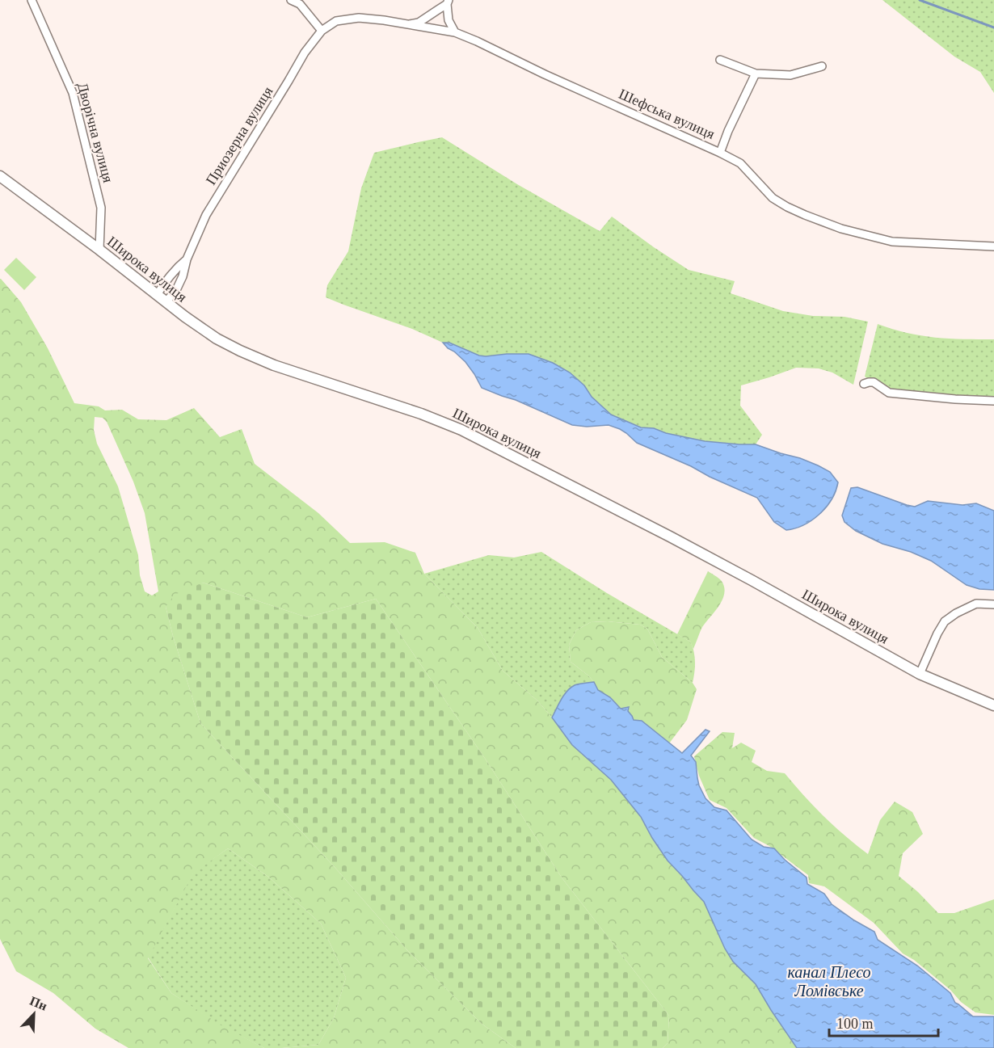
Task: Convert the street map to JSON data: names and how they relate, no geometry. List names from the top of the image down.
{
  "streets": {
    "main road": ["Широка вулиця"],
    "street": ["Шефська вулиця", "Дворічна вулиця", "Приозерна вулиця"]
  },
  "crossings": [
    ["Шефська вулиця", "Приозерна вулиця"],
    ["Дворічна вулиця", "Широка вулиця"],
    ["Приозерна вулиця", "Широка вулиця"]
  ],
  "water": ["канал Плесо Ломівське"],
  "scale_bar": "100 m",
  "north": "top right"
}
